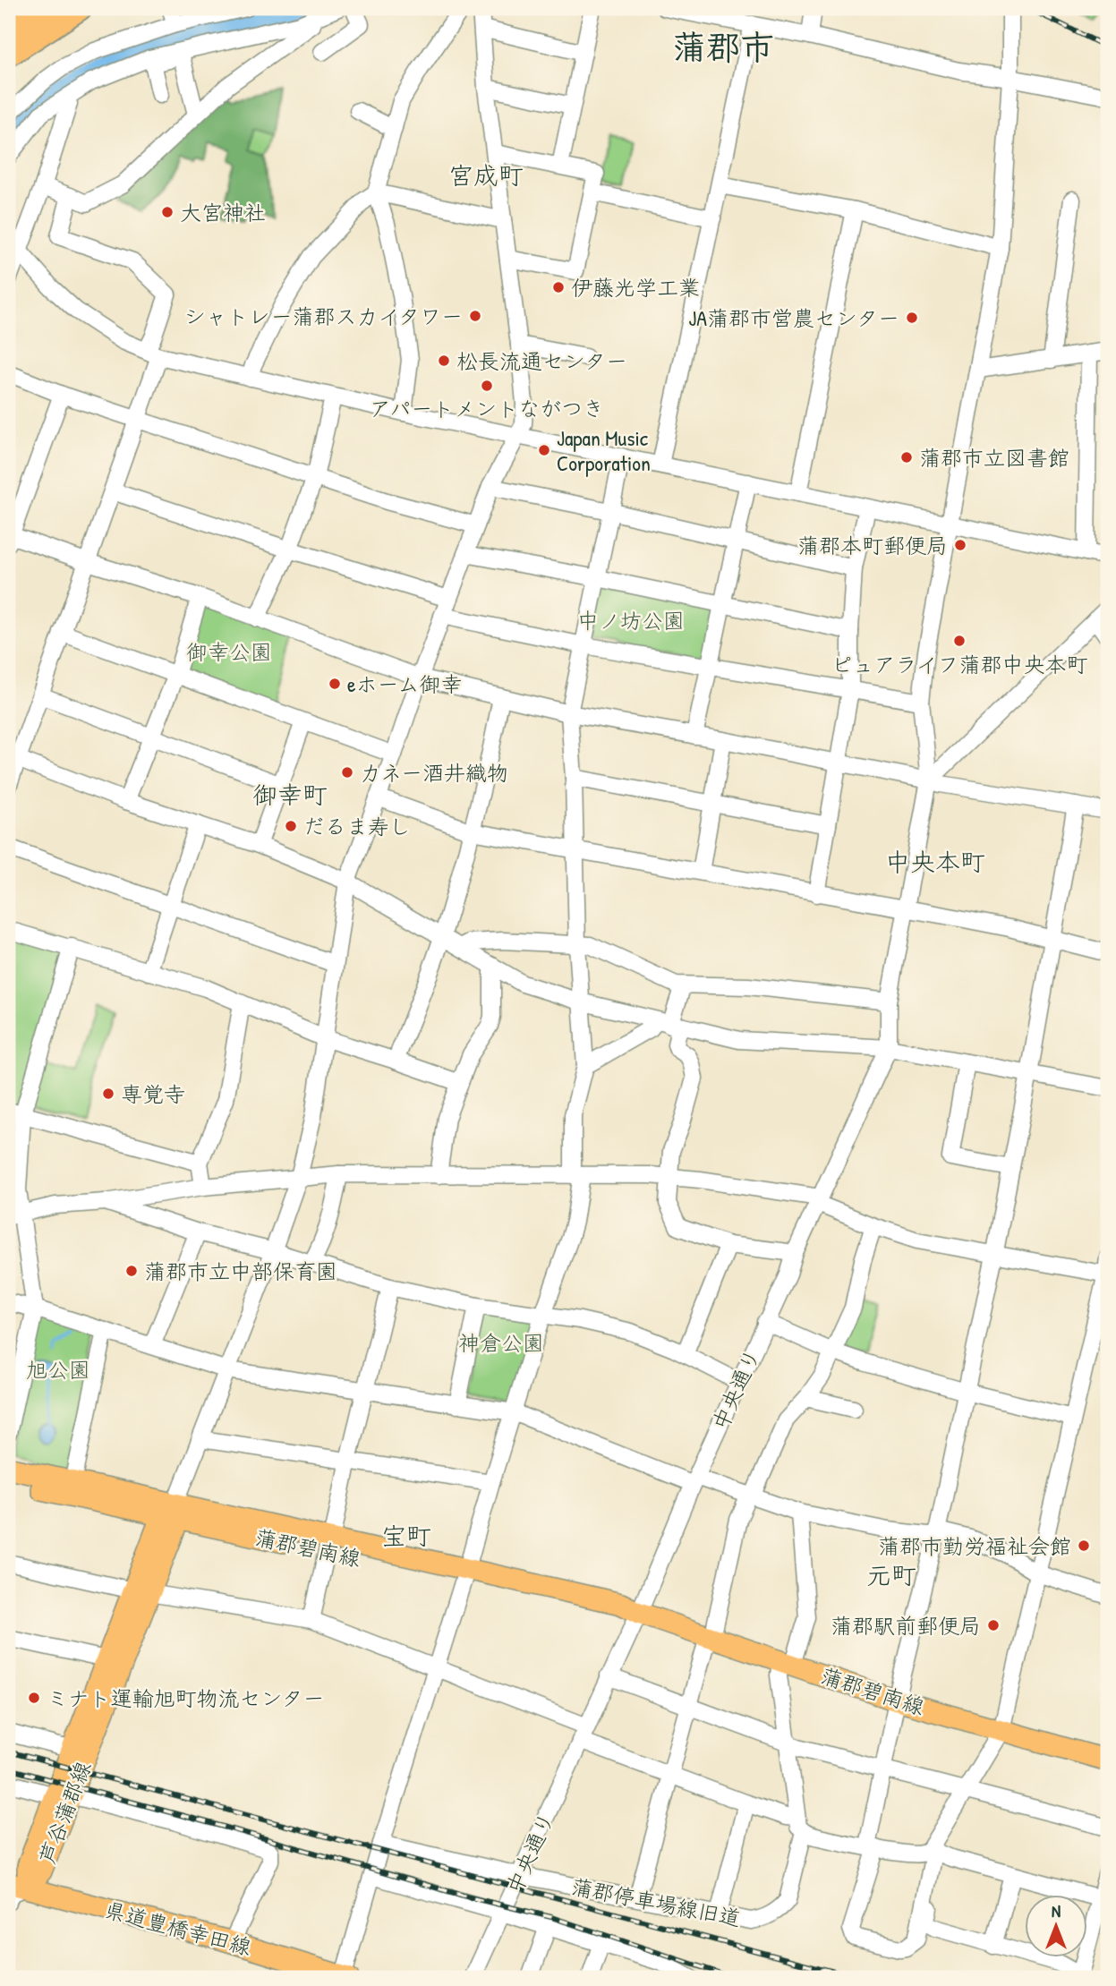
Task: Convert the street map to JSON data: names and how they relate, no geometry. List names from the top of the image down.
{
  "streets": {
    "main road": ["蒲郡碧南線", "芦谷蒲郡線", "県道豊橋幸田線"],
    "street": ["中央通り", "蒲郡停車場線旧道"]
  },
  "crossings": [
    ["中央通り", "蒲郡碧南線"],
    ["中央通り", "蒲郡停車場線旧道"],
    ["蒲郡碧南線", "芦谷蒲郡線"],
    ["芦谷蒲郡線", "県道豊橋幸田線"]
  ],
  "districts": [
    "蒲郡市",
    "宮成町",
    "御幸町",
    "中央本町",
    "宝町",
    "元町"
  ],
  "parks": [
    "中ノ坊公園",
    "御幸公園",
    "神倉公園",
    "旭公園"
  ],
  "places": [
    "大宮神社",
    "伊藤光学工業",
    "シャトレー蒲郡スカイタワー",
    "JA蒲郡市営農センター",
    "松長流通センター",
    "アパートメントながつき",
    "Japan Music Corporation",
    "蒲郡市立図書館",
    "蒲郡本町郵便局",
    "ピュアライフ蒲郡中央本町",
    "eホーム御幸",
    "カネー酒井織物",
    "だるま寿し",
    "専覚寺",
    "蒲郡市立中部保育園",
    "蒲郡市勤労福祉会館",
    "蒲郡駅前郵便局",
    "ミナト運輸旭町物流センター"
  ],
  "north": "top"
}
